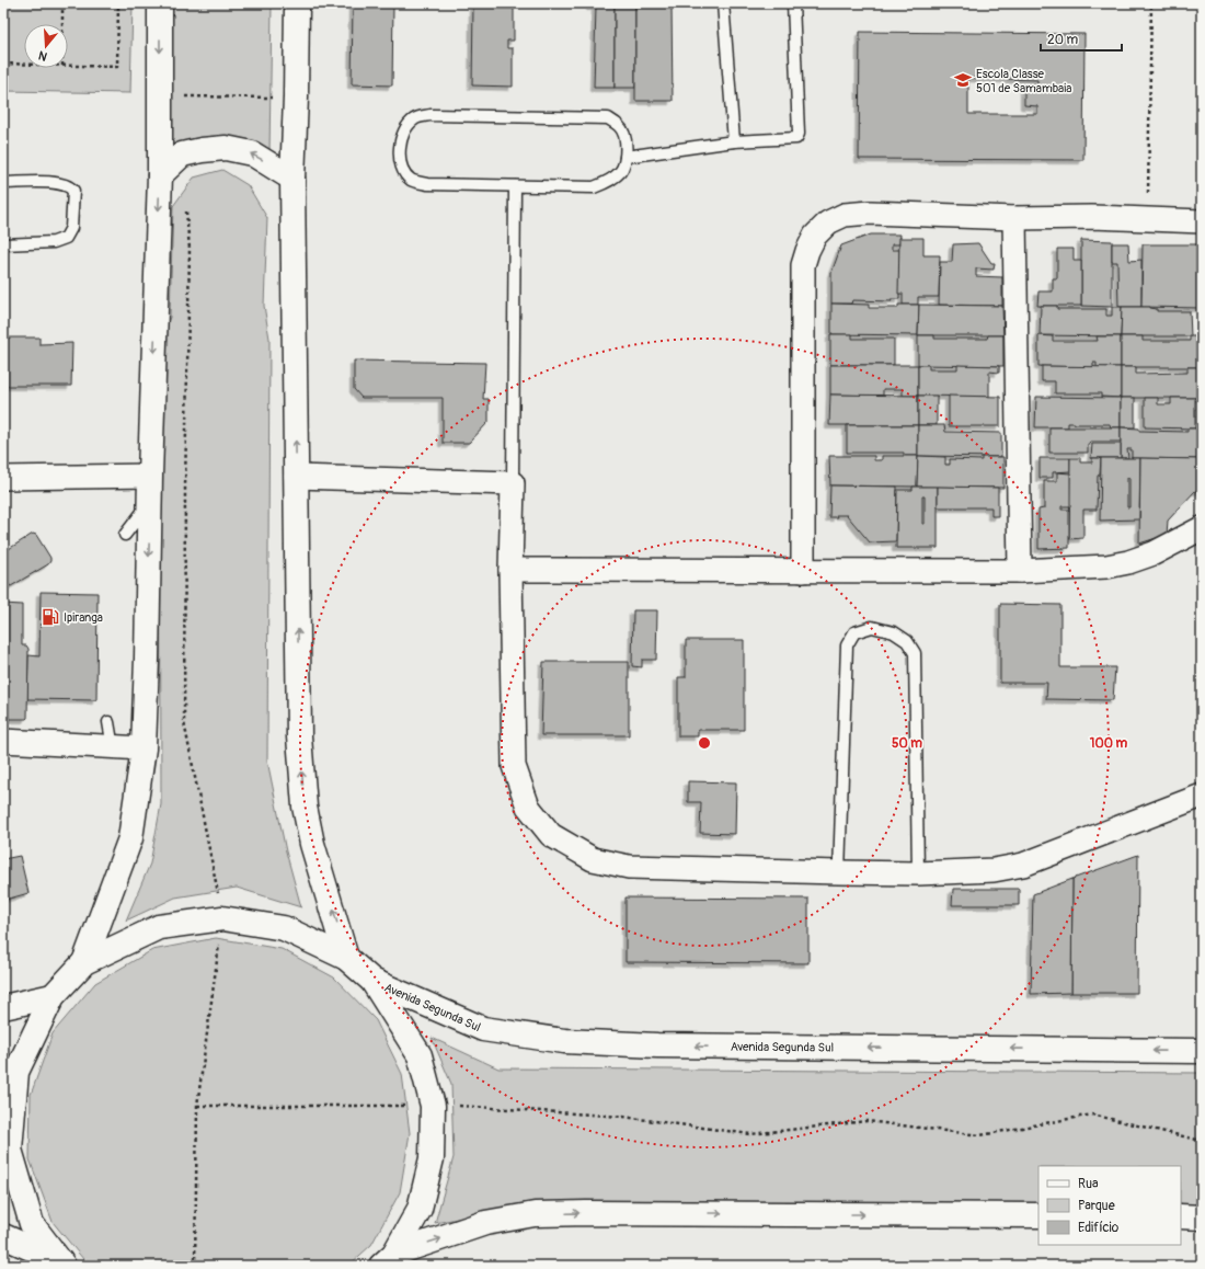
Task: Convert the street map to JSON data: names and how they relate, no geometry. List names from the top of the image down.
{
  "streets": {
    "main road": ["Avenida Segunda Sul"]
  },
  "places": {
    "school or university": ["Escola Classe 501 de Samambaia"],
    "fuel station": ["Ipiranga"]
  },
  "legend": ["Rua", "Parque", "Edifício"],
  "scale_bar": "20 m",
  "north": "bottom",
  "rings": ["50 m", "100 m"]
}
